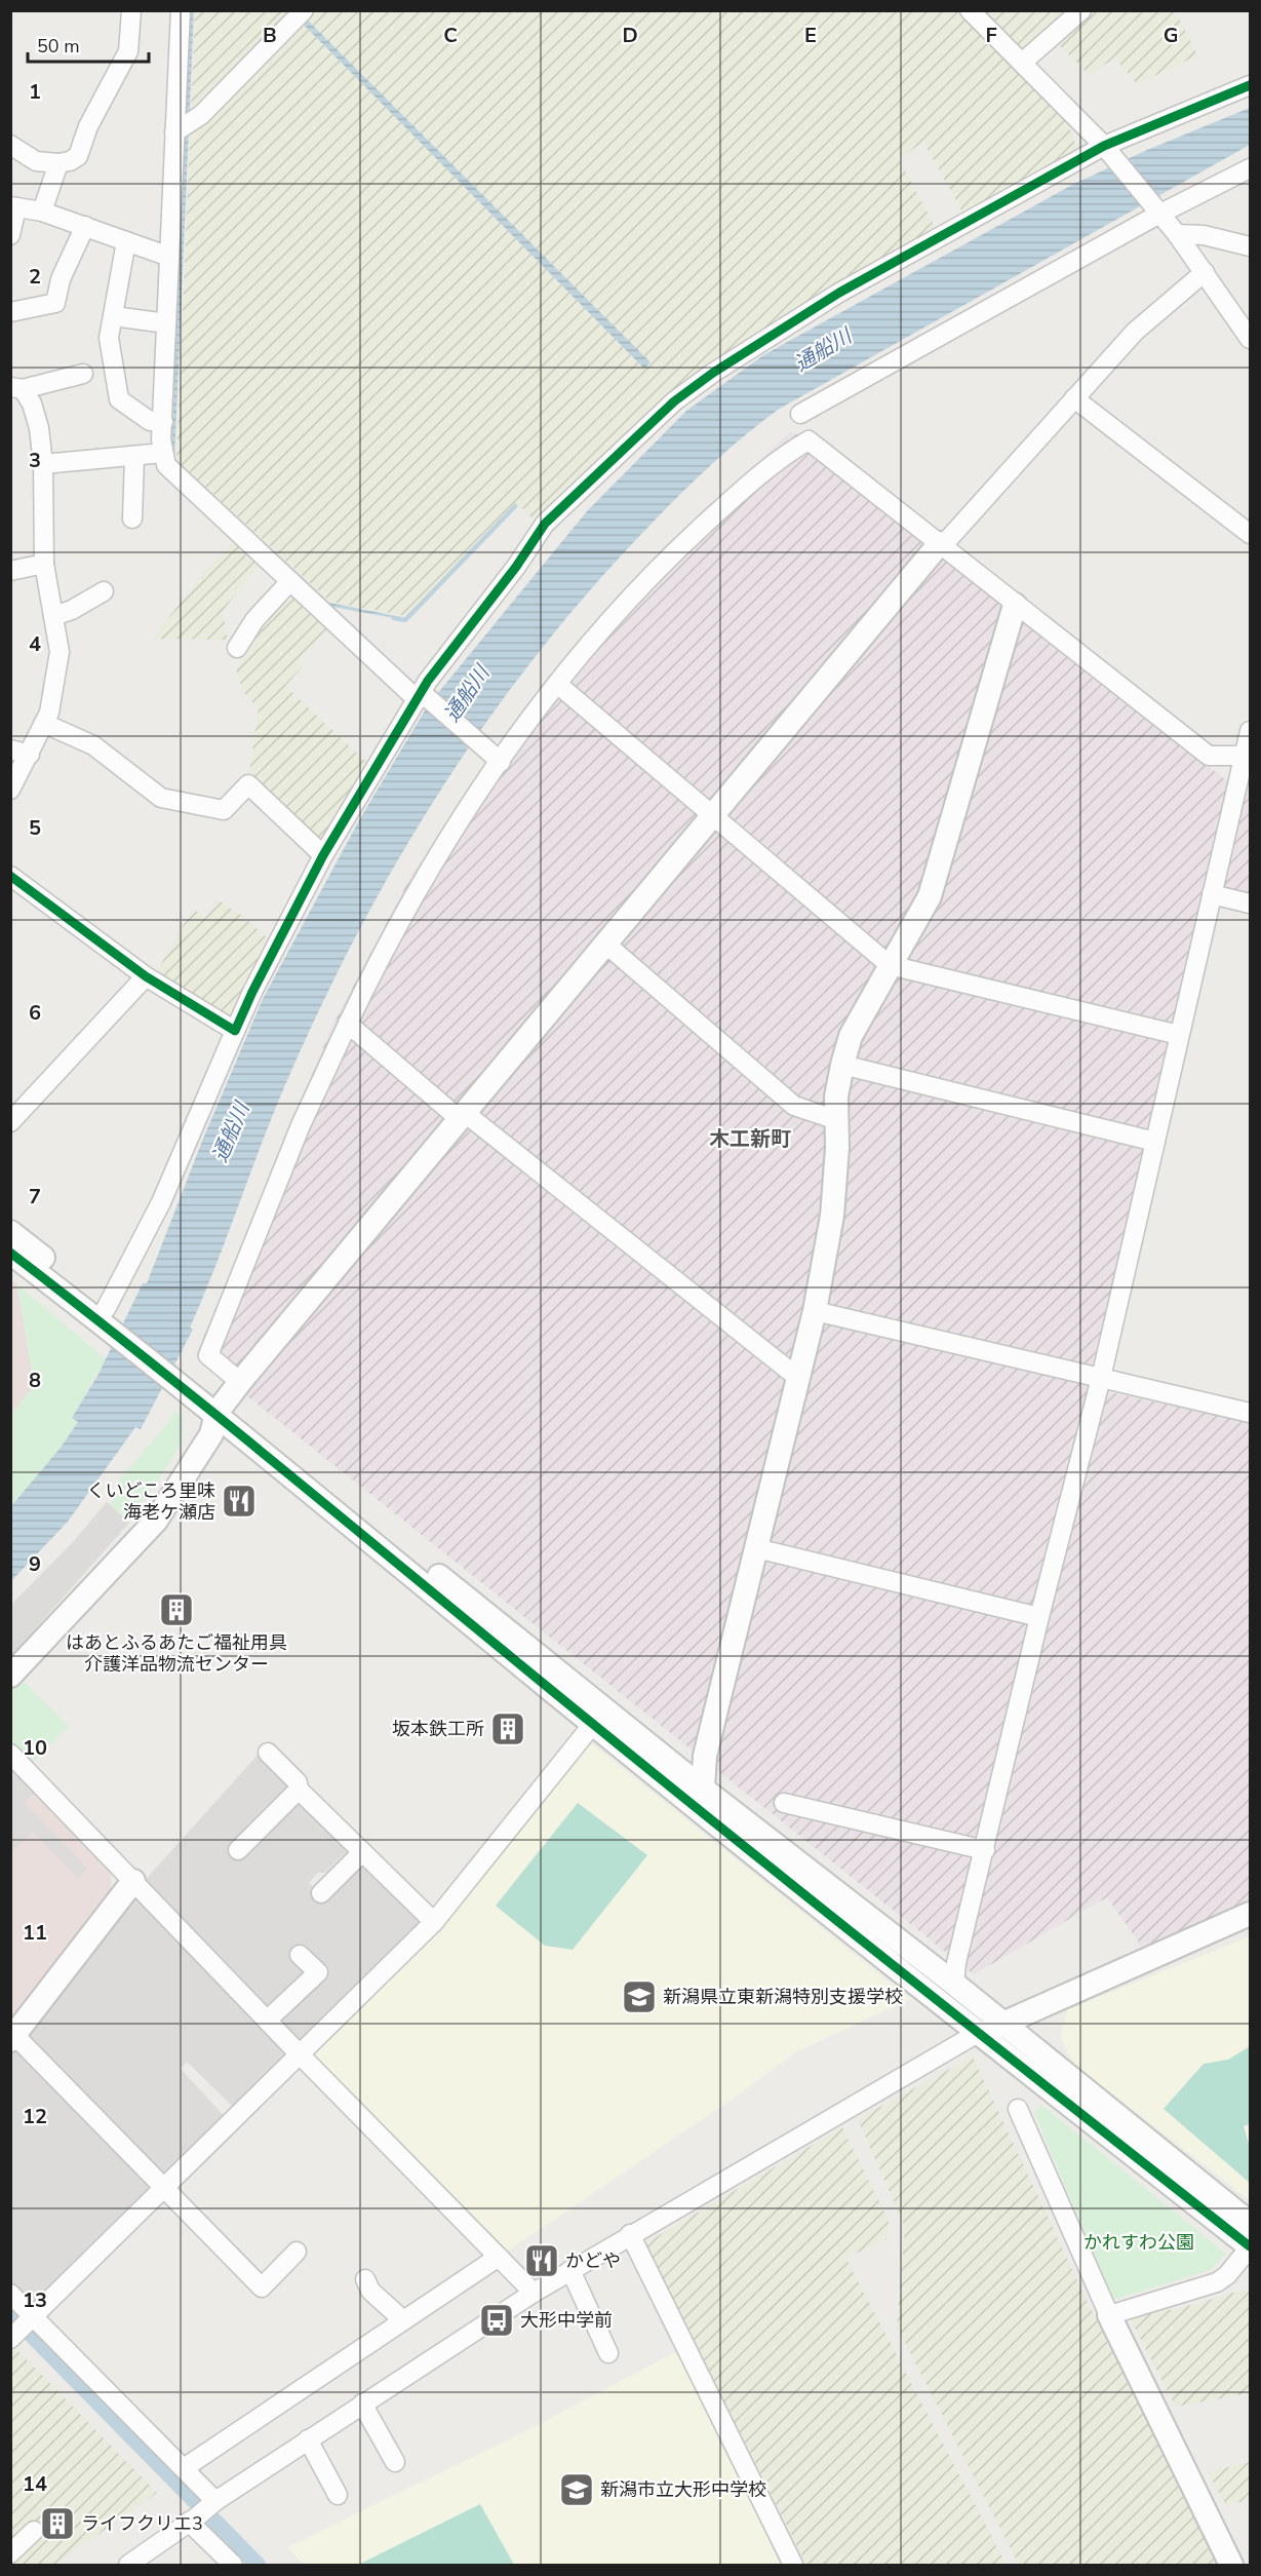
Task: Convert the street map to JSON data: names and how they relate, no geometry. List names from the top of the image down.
{
  "districts": ["木工新町"],
  "water": ["通船川"],
  "parks": ["かれすわ公園"],
  "places": {
    "restaurant": ["くいどころ里味 海老ケ瀬店", "かどや"],
    "building": ["はあとふるあたご福祉用具 介護洋品物流センター", "坂本鉄工所", "ライフクリエ3"],
    "school or university": ["新潟県立東新潟特別支援学校", "新潟市立大形中学校"],
    "bus stop": ["大形中学前"]
  },
  "scale_bar": "50 m",
  "grid": {
    "columns": [
      "B",
      "C",
      "D",
      "E",
      "F",
      "G"
    ],
    "rows": [
      "1",
      "2",
      "3",
      "4",
      "5",
      "6",
      "7",
      "8",
      "9",
      "10",
      "11",
      "12",
      "13",
      "14"
    ]
  }
}
